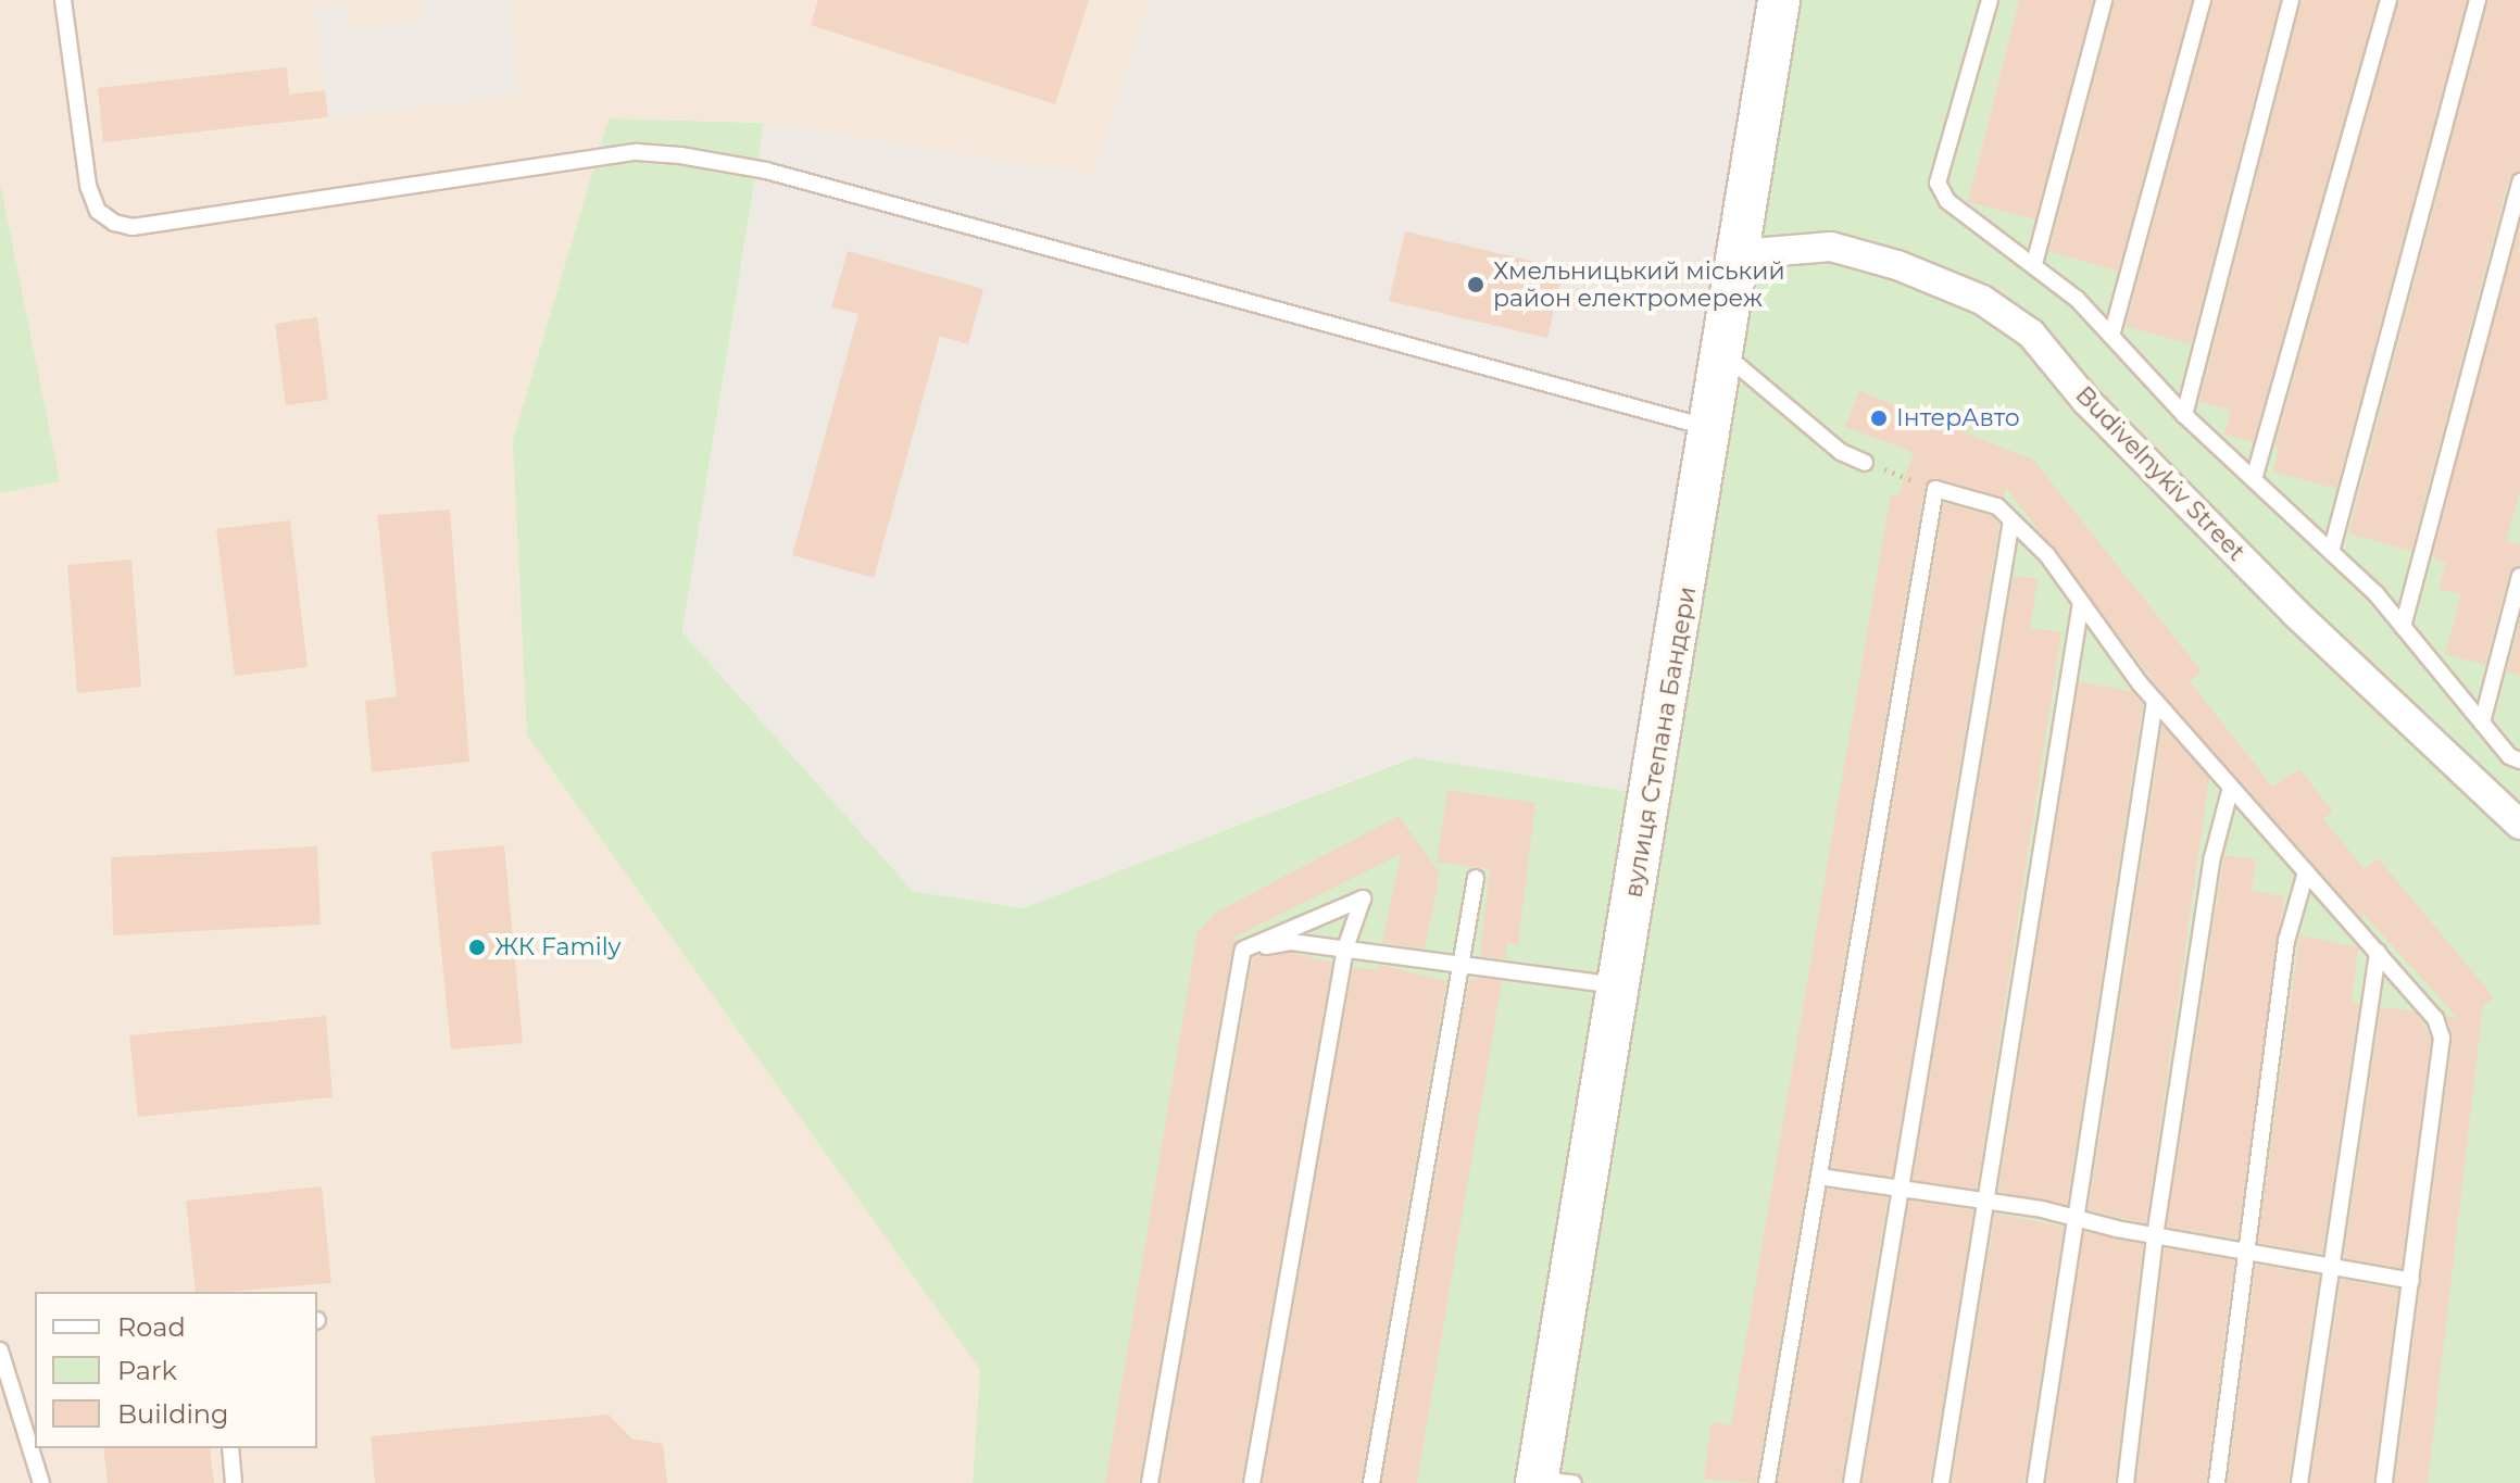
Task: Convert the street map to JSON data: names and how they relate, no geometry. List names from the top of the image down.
{
  "streets": {
    "main road": ["вулиця Степана Бандери"],
    "street": ["Budivelnykiv Street"]
  },
  "crossings": [
    ["Budivelnykiv Street", "вулиця Степана Бандери"]
  ],
  "places": ["Хмельницький міський район електромереж", "ІнтерАвто", "ЖК Family"],
  "legend": ["Road", "Park", "Building"]
}
